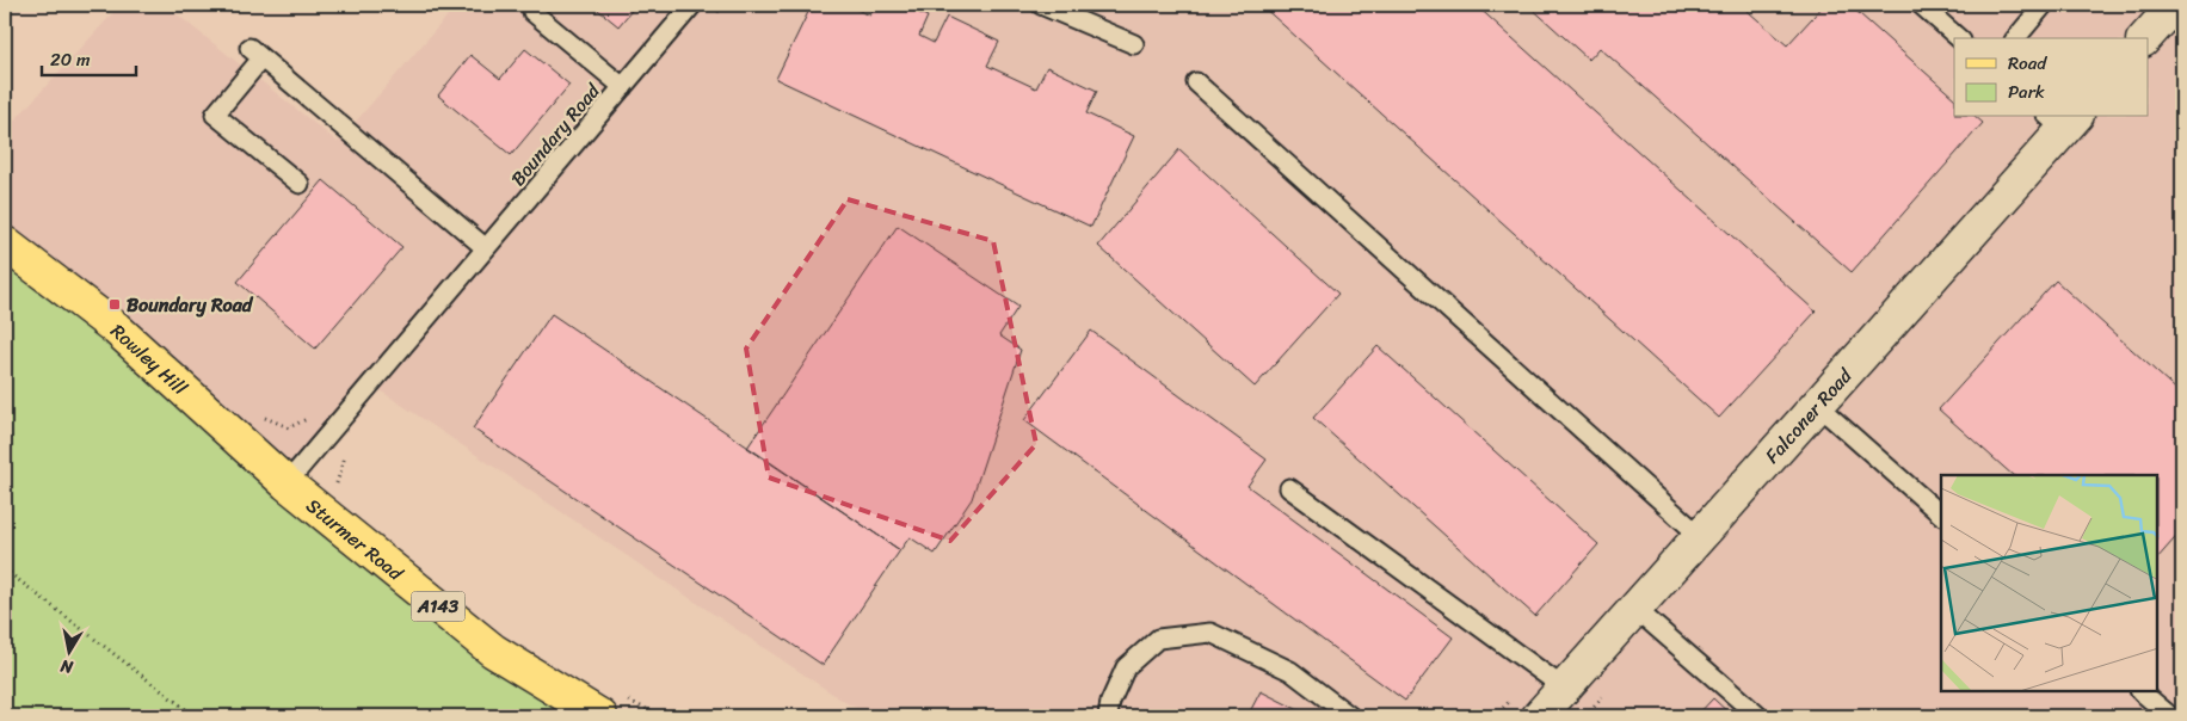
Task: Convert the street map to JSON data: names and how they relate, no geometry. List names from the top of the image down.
{
  "streets": {
    "main road": ["Rowley Hill", "Sturmer Road", "A143"],
    "street": ["Falconer Road"],
    "lane": ["Boundary Road"]
  },
  "crossings": [
    ["Boundary Road", "Rowley Hill"],
    ["Boundary Road", "Sturmer Road"],
    ["Rowley Hill", "Sturmer Road"]
  ],
  "places": {
    "transit": ["Boundary Road"]
  },
  "legend": ["Road", "Park"],
  "scale_bar": "20 m",
  "north": "bottom"
}
